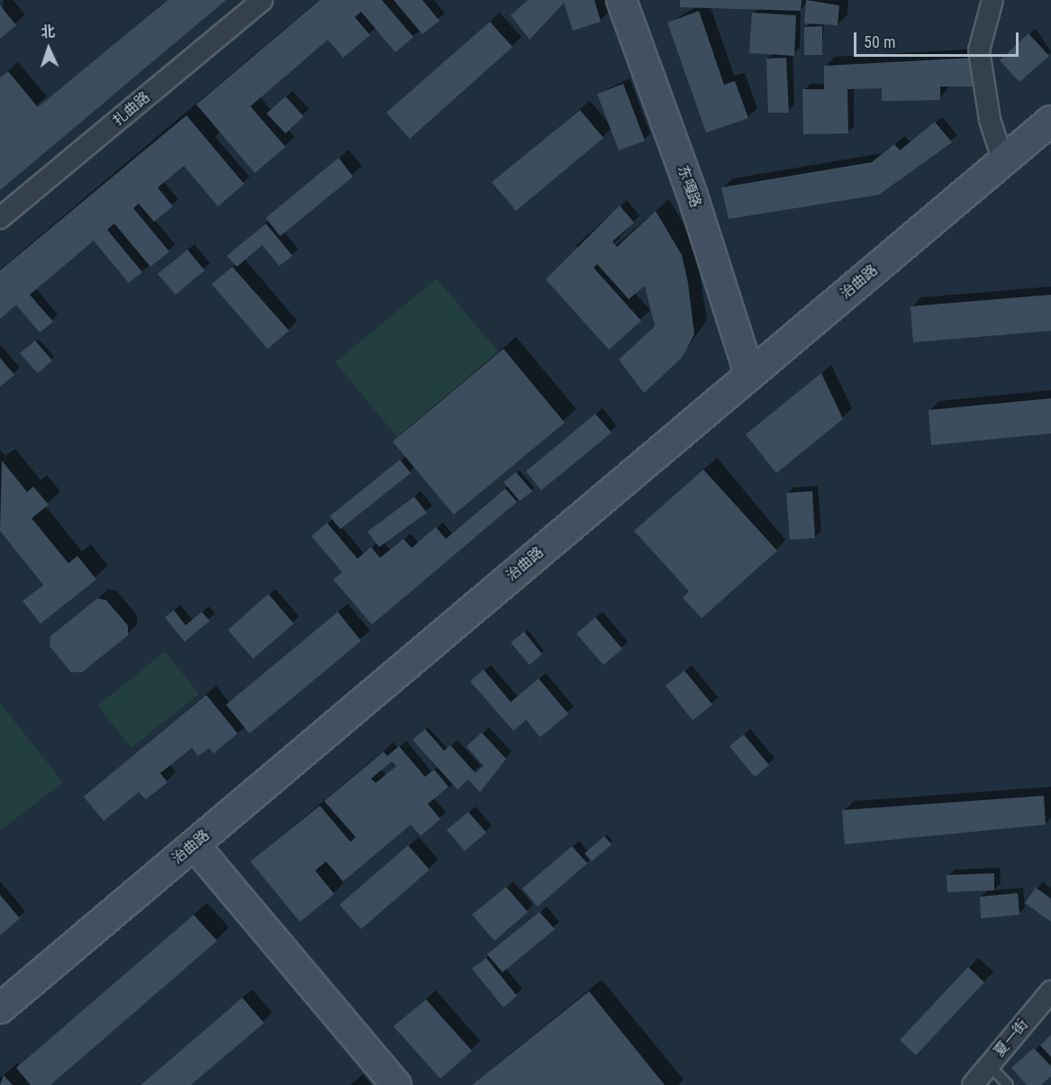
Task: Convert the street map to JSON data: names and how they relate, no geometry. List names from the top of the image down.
{
  "streets": {
    "main road": ["东嘎路", "治曲路"],
    "street": ["扎曲路", "夏一街"]
  },
  "crossings": [
    ["东嘎路", "治曲路"]
  ],
  "scale_bar": "50 m",
  "north": "top"
}
